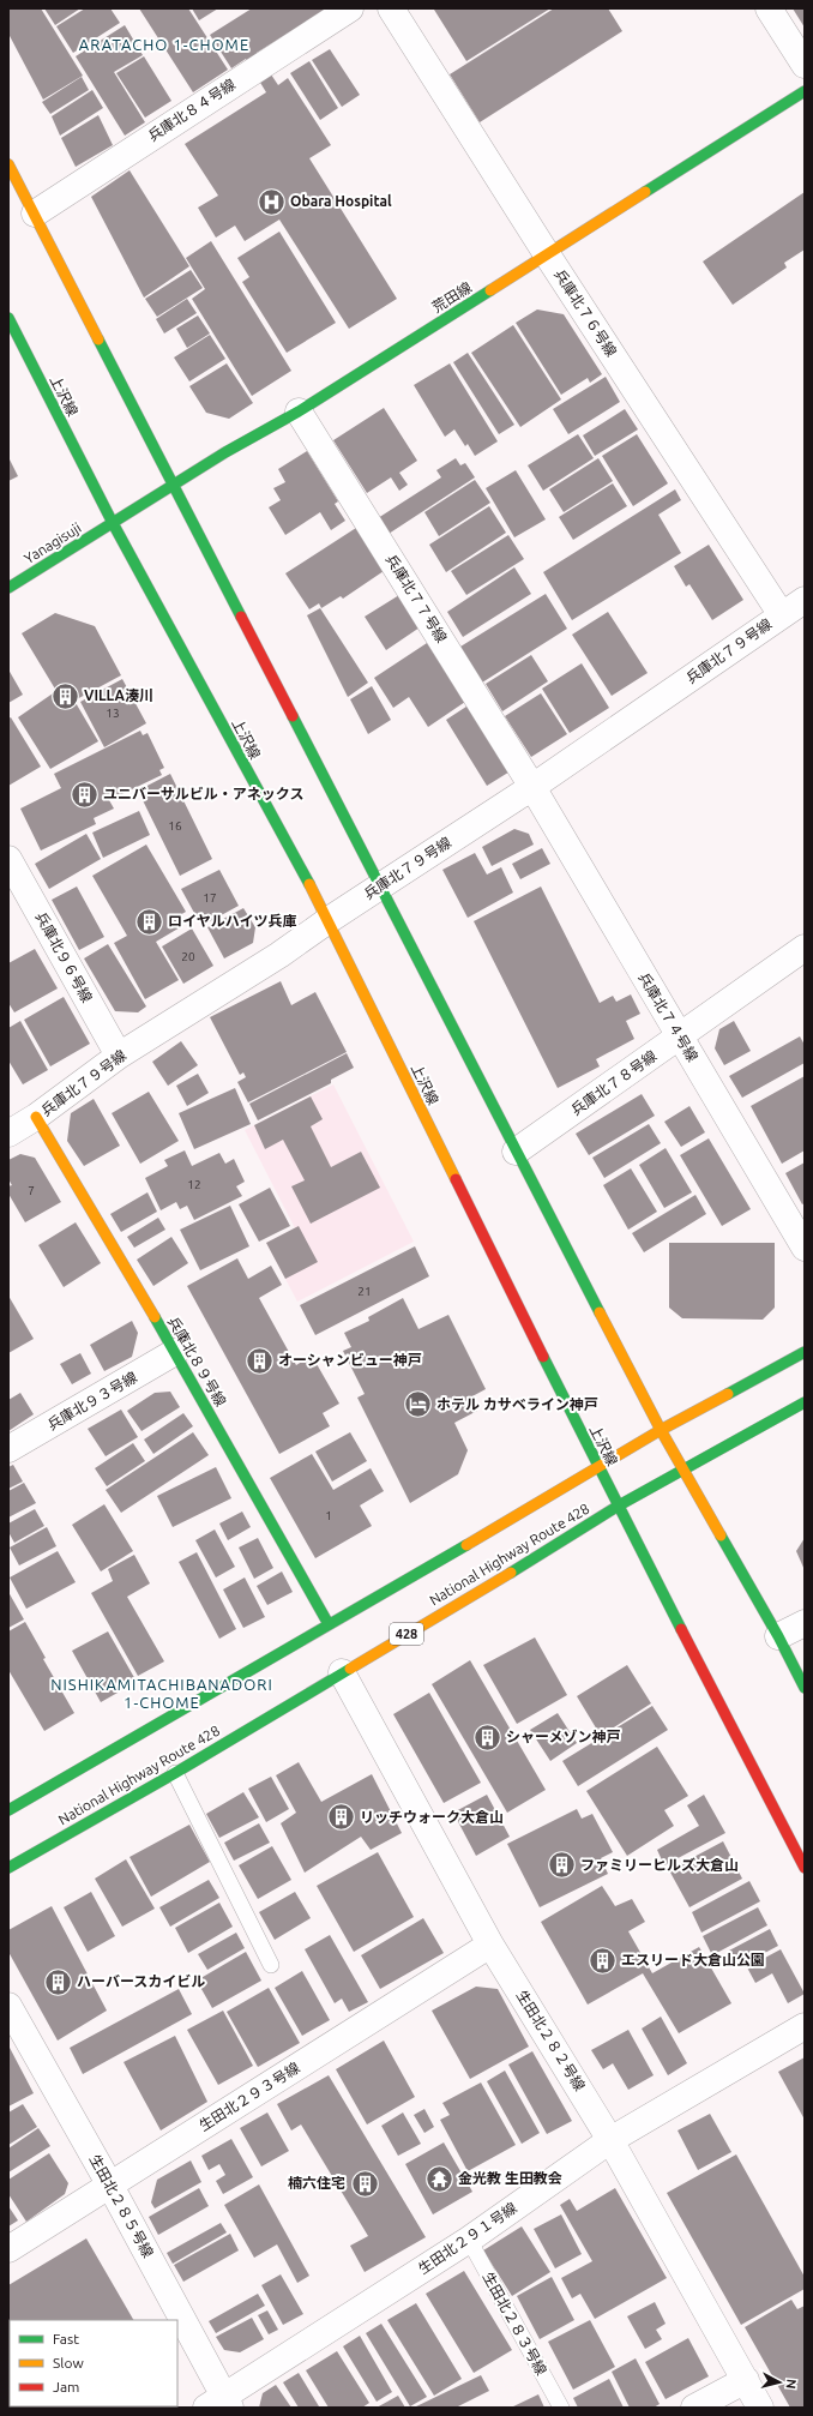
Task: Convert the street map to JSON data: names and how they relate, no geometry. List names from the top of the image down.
{
  "streets": {
    "main road": [
      "荒田線",
      "上沢線",
      "Yanagisuji",
      "兵庫北８９号線",
      "National Highway Route 428",
      "428"
    ],
    "street": [
      "兵庫北８４号線",
      "兵庫北７６号線",
      "兵庫北７７号線",
      "兵庫北７９号線",
      "兵庫北９６号線",
      "兵庫北７４号線",
      "兵庫北７８号線",
      "兵庫北９３号線",
      "生田北２８２号線",
      "生田北２９３号線",
      "生田北２８５号線",
      "生田北２９１号線"
    ],
    "lane": ["生田北２８３号線"]
  },
  "crossings": [
    ["荒田線", "兵庫北７６号線"],
    ["荒田線", "上沢線"],
    ["荒田線", "Yanagisuji"],
    ["荒田線", "兵庫北７７号線"],
    ["兵庫北７６号線", "兵庫北７９号線"],
    ["上沢線", "Yanagisuji"],
    ["上沢線", "兵庫北７９号線"],
    ["上沢線", "National Highway Route 428"],
    ["兵庫北７７号線", "兵庫北７９号線"],
    ["兵庫北７７号線", "兵庫北７４号線"],
    ["兵庫北７９号線", "兵庫北９６号線"],
    ["兵庫北７９号線", "兵庫北７４号線"],
    ["兵庫北７９号線", "兵庫北８９号線"],
    ["兵庫北７４号線", "兵庫北７８号線"],
    ["兵庫北８９号線", "兵庫北９３号線"],
    ["兵庫北８９号線", "National Highway Route 428"],
    ["National Highway Route 428", "生田北２８２号線"],
    ["生田北２８２号線", "生田北２９３号線"],
    ["生田北２８２号線", "生田北２９１号線"],
    ["生田北２９３号線", "生田北２８５号線"],
    ["生田北２８５号線", "生田北２９１号線"],
    ["生田北２９１号線", "生田北２８３号線"]
  ],
  "districts": ["ARATACHO 1-CHOME", "NISHIKAMITACHIBANADORI 1-CHOME"],
  "places": {
    "hospital": ["Obara Hospital"],
    "building": [
      "VILLA湊川",
      "ユニバーサルビル・アネックス",
      "ロイヤルハイツ兵庫",
      "オーシャンビュー神戸",
      "シャーメゾン神戸",
      "リッチウォーク大倉山",
      "ファミリーヒルズ大倉山",
      "エスリード大倉山公園",
      "ハーバースカイビル",
      "楠六住宅"
    ],
    "hotel": ["ホテル カサベライン神戸"],
    "temple": ["金光教 生田教会"]
  },
  "house_numbers": [
    "13",
    "16",
    "17",
    "20",
    "12",
    "7",
    "21",
    "1"
  ],
  "legend": ["Fast", "Slow", "Jam"],
  "north": "right"
}
